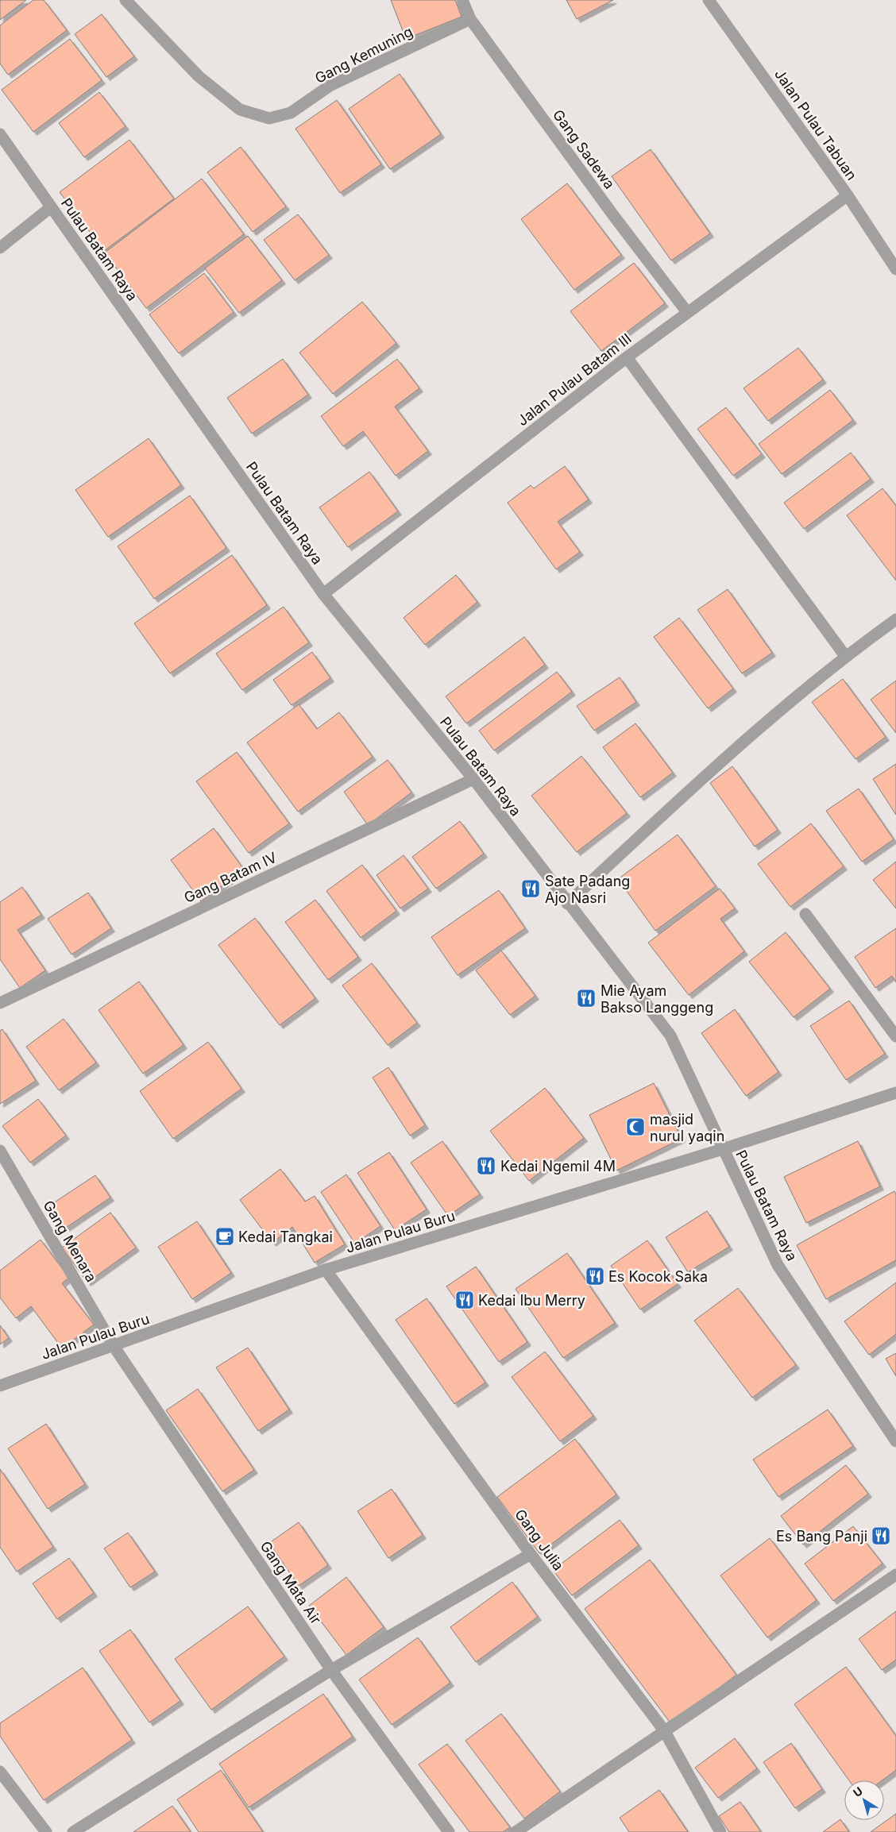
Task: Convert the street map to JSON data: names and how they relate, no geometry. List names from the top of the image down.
{
  "streets": {
    "street": [
      "Gang Kemuning",
      "Jalan Pulau Tabuan",
      "Gang Sadewa",
      "Pulau Batam Raya",
      "Jalan Pulau Batam III",
      "Gang Batam IV",
      "Jalan Pulau Buru",
      "Gang Menara",
      "Gang Julia",
      "Gang Mata Air"
    ]
  },
  "crossings": [
    ["Gang Kemuning", "Gang Sadewa"],
    ["Jalan Pulau Tabuan", "Jalan Pulau Batam III"],
    ["Gang Sadewa", "Jalan Pulau Batam III"],
    ["Pulau Batam Raya", "Jalan Pulau Batam III"],
    ["Pulau Batam Raya", "Gang Batam IV"],
    ["Pulau Batam Raya", "Jalan Pulau Buru"],
    ["Jalan Pulau Buru", "Gang Menara"],
    ["Jalan Pulau Buru", "Gang Julia"],
    ["Jalan Pulau Buru", "Gang Mata Air"],
    ["Gang Menara", "Gang Mata Air"]
  ],
  "places": {
    "restaurant": [
      "Sate Padang Ajo Nasri",
      "Mie Ayam Bakso Langgeng",
      "Kedai Ngemil 4M",
      "Es Kocok Saka",
      "Kedai Ibu Merry",
      "Es Bang Panji"
    ],
    "mosque": ["masjid nurul yaqin"],
    "cafe": ["Kedai Tangkai"]
  },
  "north": "top left"
}
